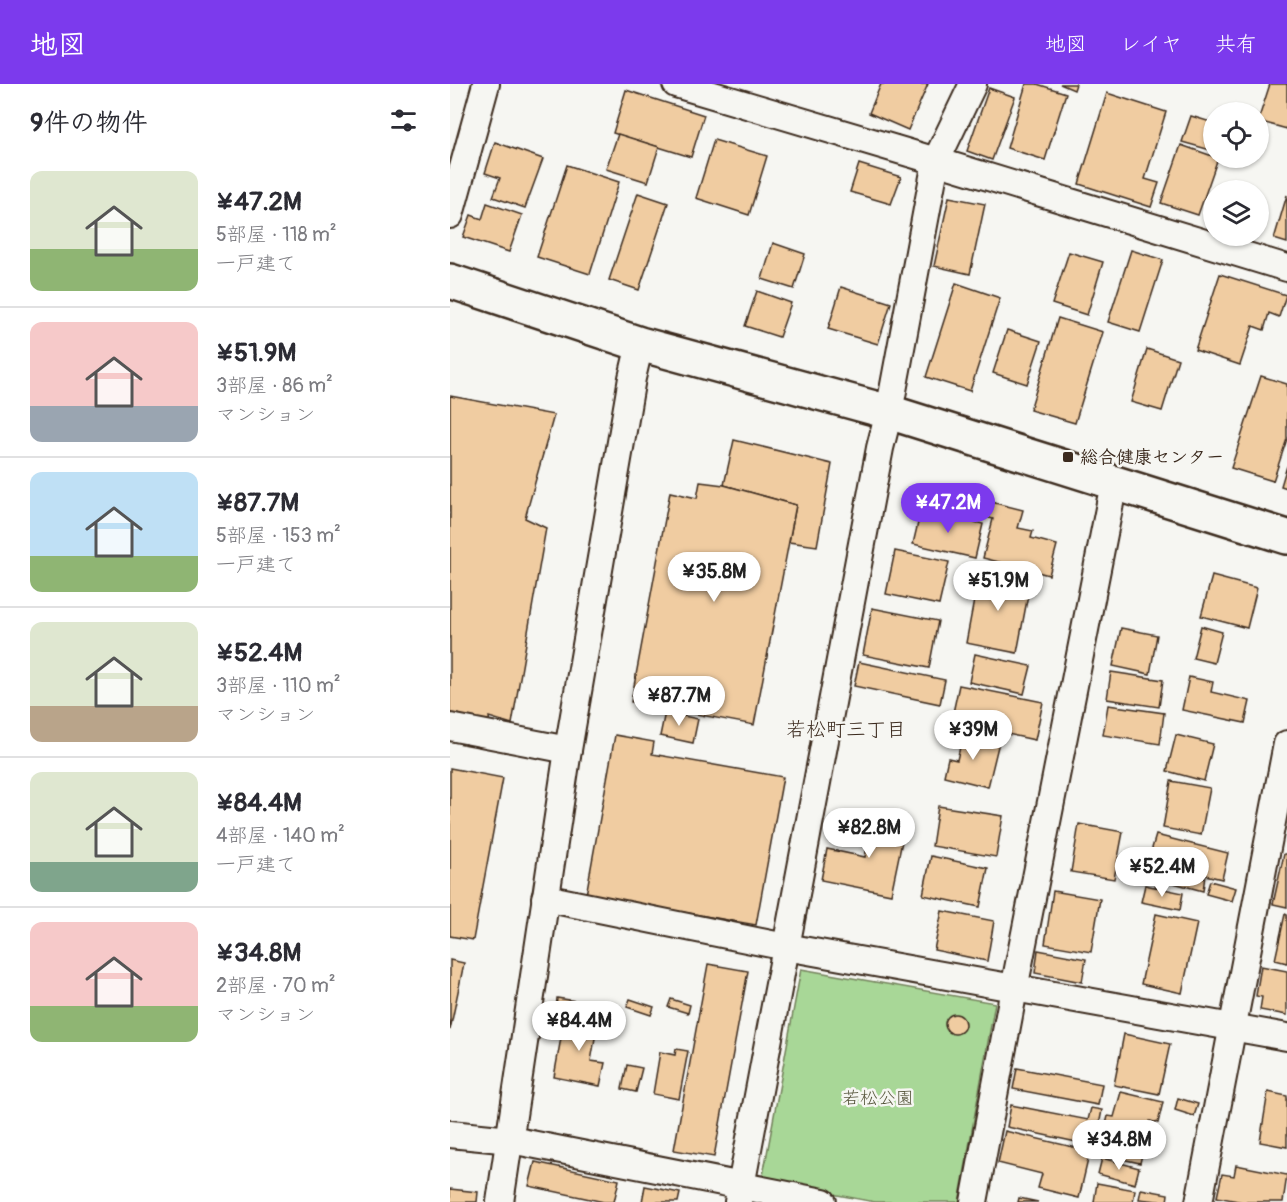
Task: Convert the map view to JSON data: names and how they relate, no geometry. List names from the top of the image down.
{
  "districts": ["若松町三丁目"],
  "parks": ["若松公園"],
  "places": {
    "transit": ["総合健康センター"]
  },
  "page": {
    "header": "地図",
    "nav": ["地図", "レイヤ", "共有"],
    "heading": "9件の物件",
    "list": [
      {
        "name": "¥47.2M",
        "note": "5部屋 · 118 m² · 一戸建て"
      },
      {
        "name": "¥51.9M",
        "note": "3部屋 · 86 m² · マンション"
      },
      {
        "name": "¥87.7M",
        "note": "5部屋 · 153 m² · 一戸建て"
      },
      {
        "name": "¥52.4M",
        "note": "3部屋 · 110 m² · マンション"
      },
      {
        "name": "¥84.4M",
        "note": "4部屋 · 140 m² · 一戸建て"
      },
      {
        "name": "¥34.8M",
        "note": "2部屋 · 70 m² · マンション"
      }
    ],
    "price": [
      "¥47.2M",
      "¥35.8M",
      "¥51.9M",
      "¥87.7M",
      "¥39M",
      "¥82.8M",
      "¥52.4M",
      "¥84.4M",
      "¥34.8M"
    ]
  }
}
